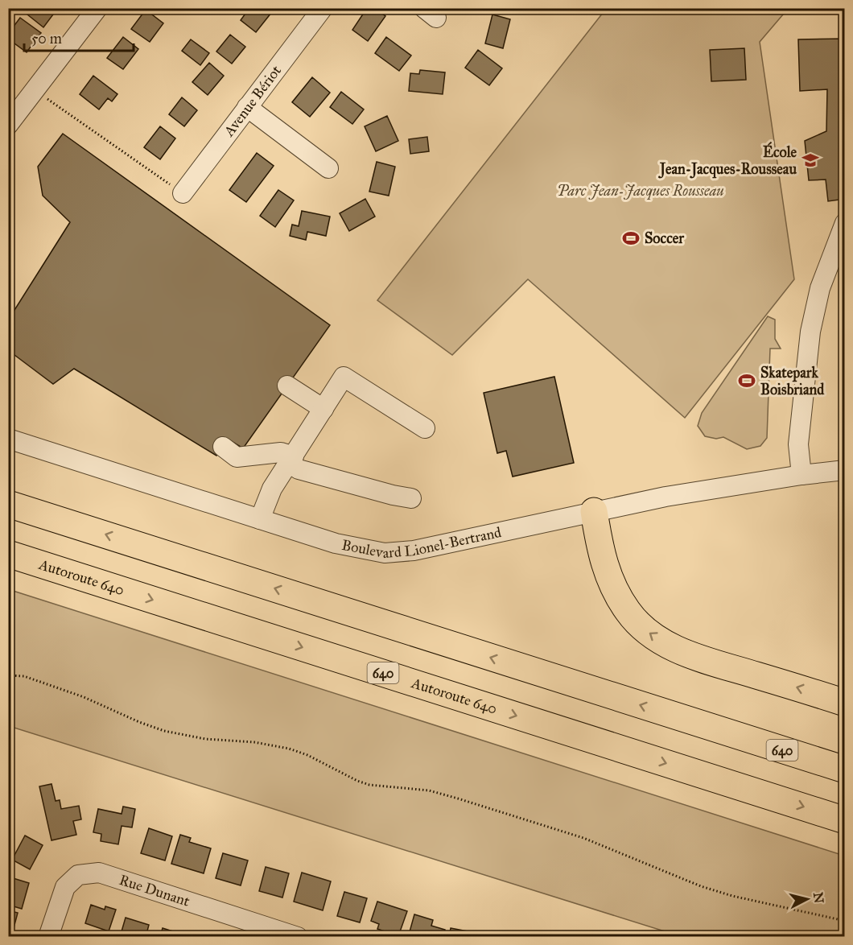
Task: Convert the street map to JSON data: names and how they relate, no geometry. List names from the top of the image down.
{
  "streets": {
    "highway": ["Autoroute 640", "640"],
    "street": ["Avenue Bériot", "Boulevard Lionel-Bertrand", "Rue Dunant"]
  },
  "parks": ["Parc Jean-Jacques Rousseau"],
  "places": {
    "school or university": ["École Jean-Jacques-Rousseau"],
    "sports": ["Soccer", "Skatepark Boisbriand"]
  },
  "scale_bar": "50 m",
  "north": "right"
}
